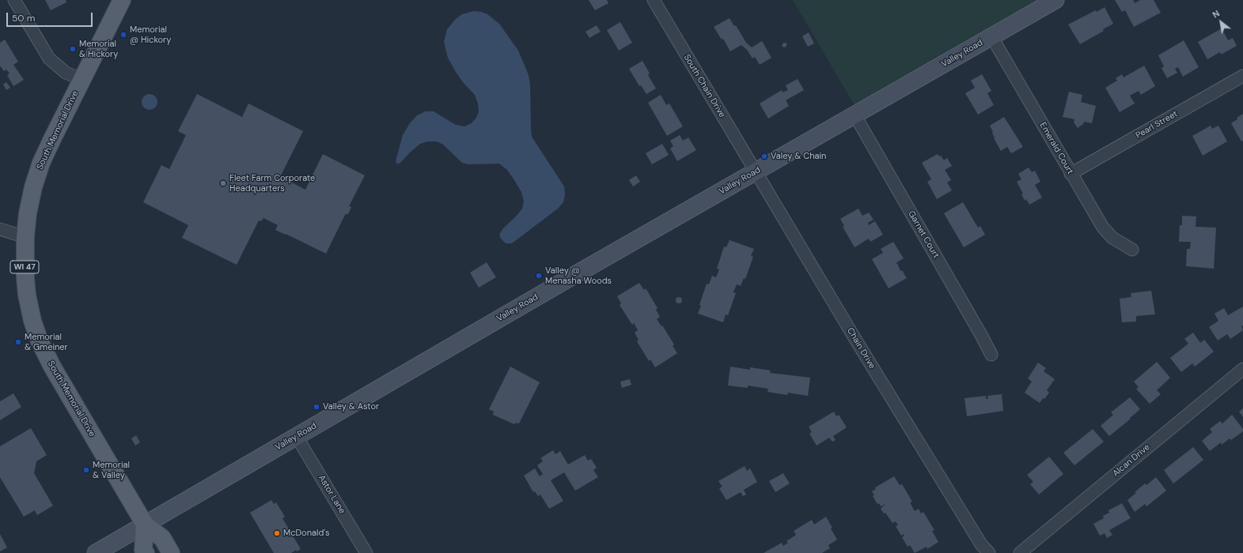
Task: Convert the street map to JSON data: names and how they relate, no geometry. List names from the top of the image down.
{
  "streets": {
    "main road": ["South Memorial Drive", "WI 47"],
    "street": [
      "Valley Road",
      "South Chain Drive",
      "Pearl Street",
      "Emerald Court",
      "Garnet Court",
      "Chain Drive",
      "Alcan Drive",
      "Astor Lane"
    ]
  },
  "crossings": [
    ["Valley Road", "South Chain Drive"],
    ["Valley Road", "South Memorial Drive"],
    ["Valley Road", "Emerald Court"],
    ["Valley Road", "Garnet Court"],
    ["Valley Road", "WI 47"],
    ["Valley Road", "Chain Drive"],
    ["Valley Road", "Astor Lane"],
    ["South Chain Drive", "Chain Drive"],
    ["Pearl Street", "Emerald Court"],
    ["South Memorial Drive", "WI 47"]
  ],
  "places": [
    "Memorial @ Hickory",
    "Memorial & Hickory",
    "Valey & Chain",
    "Fleet Farm Corporate Headquarters",
    "Valley @ Menasha Woods",
    "Memorial & Gmeiner",
    "Valley & Astor",
    "Memorial & Valley",
    "McDonald's"
  ],
  "scale_bar": "50 m",
  "north": "top left"
}
